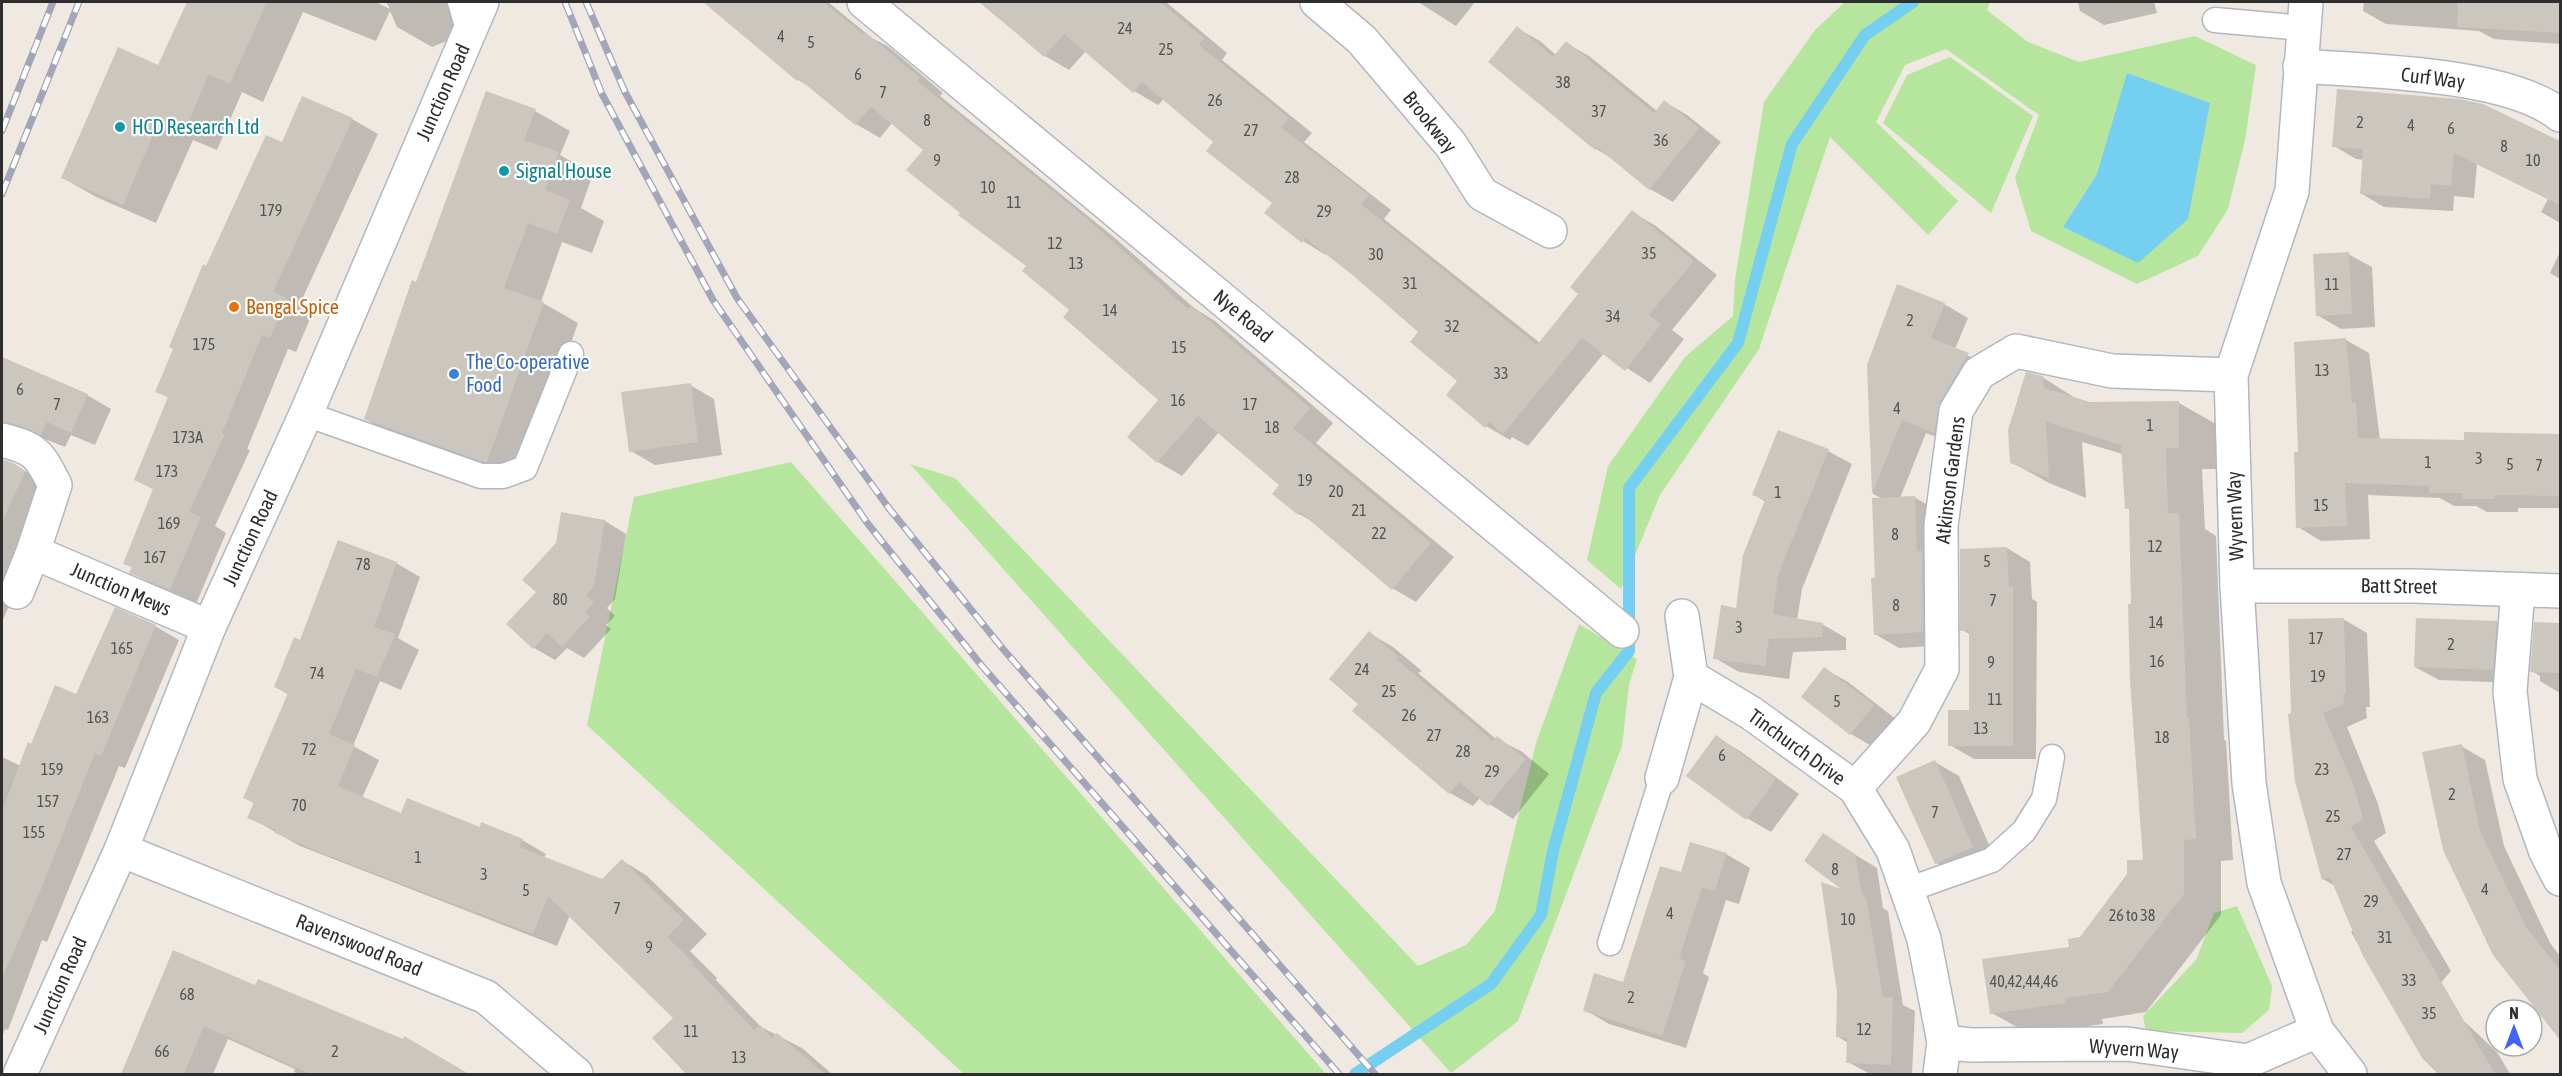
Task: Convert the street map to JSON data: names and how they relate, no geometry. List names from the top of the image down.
{
  "streets": {
    "street": [
      "Curf Way",
      "Junction Road",
      "Brookway",
      "Nye Road",
      "Atkinson Gardens",
      "Wyvern Way",
      "Batt Street",
      "Junction Mews",
      "Tinchurch Drive",
      "Ravenswood Road"
    ]
  },
  "crossings": [
    ["Curf Way", "Wyvern Way"],
    ["Junction Road", "Junction Mews"],
    ["Junction Road", "Ravenswood Road"],
    ["Atkinson Gardens", "Wyvern Way"],
    ["Atkinson Gardens", "Tinchurch Drive"],
    ["Wyvern Way", "Batt Street"],
    ["Wyvern Way", "Tinchurch Drive"]
  ],
  "places": [
    "HCD Research Ltd",
    "Signal House",
    "Bengal Spice",
    "The Co-operative Food"
  ],
  "house_numbers": [
    "24",
    "4",
    "5",
    "25",
    "6",
    "38",
    "7",
    "26",
    "37",
    "8",
    "2",
    "4",
    "6",
    "27",
    "36",
    "8",
    "9",
    "10",
    "28",
    "10",
    "11",
    "179",
    "29",
    "12",
    "35",
    "30",
    "13",
    "31",
    "11",
    "14",
    "34",
    "2",
    "32",
    "175",
    "15",
    "13",
    "33",
    "6",
    "16",
    "7",
    "17",
    "4",
    "1",
    "18",
    "173A",
    "3",
    "1",
    "5",
    "7",
    "173",
    "19",
    "20",
    "1",
    "15",
    "21",
    "169",
    "22",
    "8",
    "12",
    "167",
    "5",
    "78",
    "80",
    "7",
    "8",
    "14",
    "3",
    "17",
    "2",
    "165",
    "16",
    "9",
    "24",
    "74",
    "19",
    "25",
    "11",
    "5",
    "26",
    "163",
    "13",
    "27",
    "18",
    "72",
    "28",
    "6",
    "159",
    "23",
    "29",
    "2",
    "157",
    "70",
    "7",
    "25",
    "155",
    "27",
    "1",
    "8",
    "3",
    "4",
    "5",
    "29",
    "7",
    "4",
    "26 to 38",
    "10",
    "31",
    "9",
    "33",
    "40,42,44,46",
    "68",
    "2",
    "35",
    "12",
    "11",
    "66",
    "2",
    "13"
  ],
  "north": "top"
}
